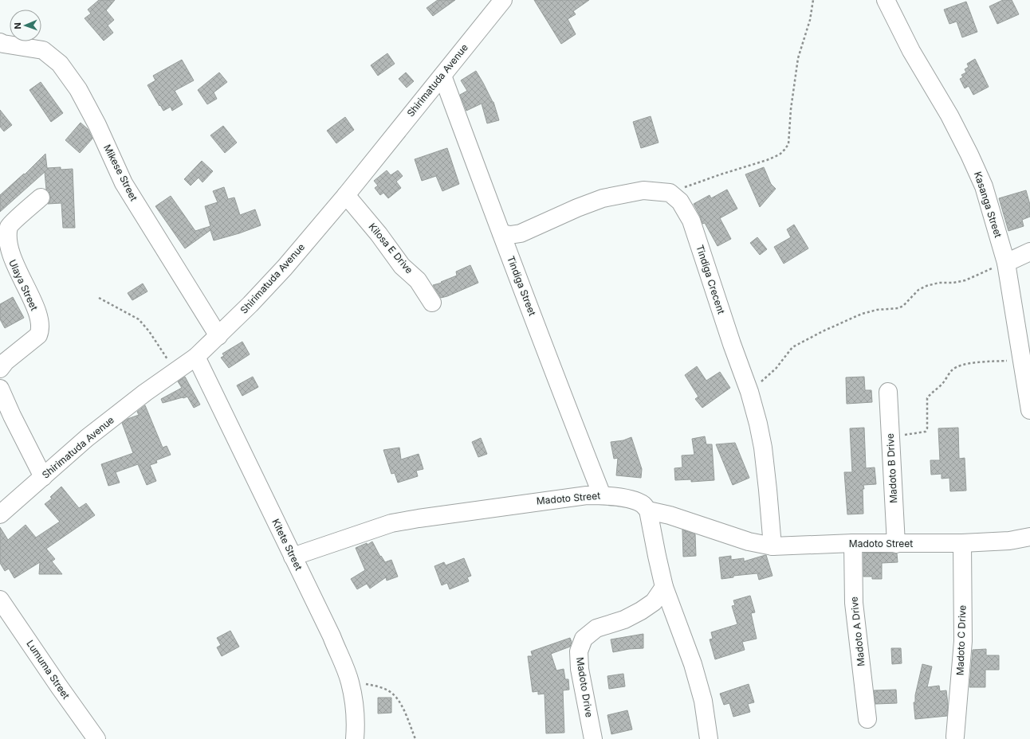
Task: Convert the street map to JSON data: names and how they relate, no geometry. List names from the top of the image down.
{
  "streets": {
    "street": [
      "Shirimatuda Avenue",
      "Mikese Street",
      "Kasanga Street",
      "Kilosa E Drive",
      "Tindiga Crecent",
      "Ulaya Street",
      "Tindiga Street",
      "Madoto B Drive",
      "Madoto Street",
      "Kitete Street",
      "Madoto A Drive",
      "Madoto C Drive",
      "Lumuma Street",
      "Madoto Drive"
    ]
  },
  "crossings": [
    ["Shirimatuda Avenue", "Mikese Street"],
    ["Shirimatuda Avenue", "Kilosa E Drive"],
    ["Shirimatuda Avenue", "Tindiga Street"],
    ["Shirimatuda Avenue", "Kitete Street"],
    ["Tindiga Crecent", "Madoto Street"],
    ["Tindiga Street", "Madoto Street"],
    ["Madoto B Drive", "Madoto Street"],
    ["Madoto Street", "Kitete Street"],
    ["Madoto Street", "Madoto A Drive"],
    ["Madoto Street", "Madoto C Drive"]
  ],
  "north": "left"
}
